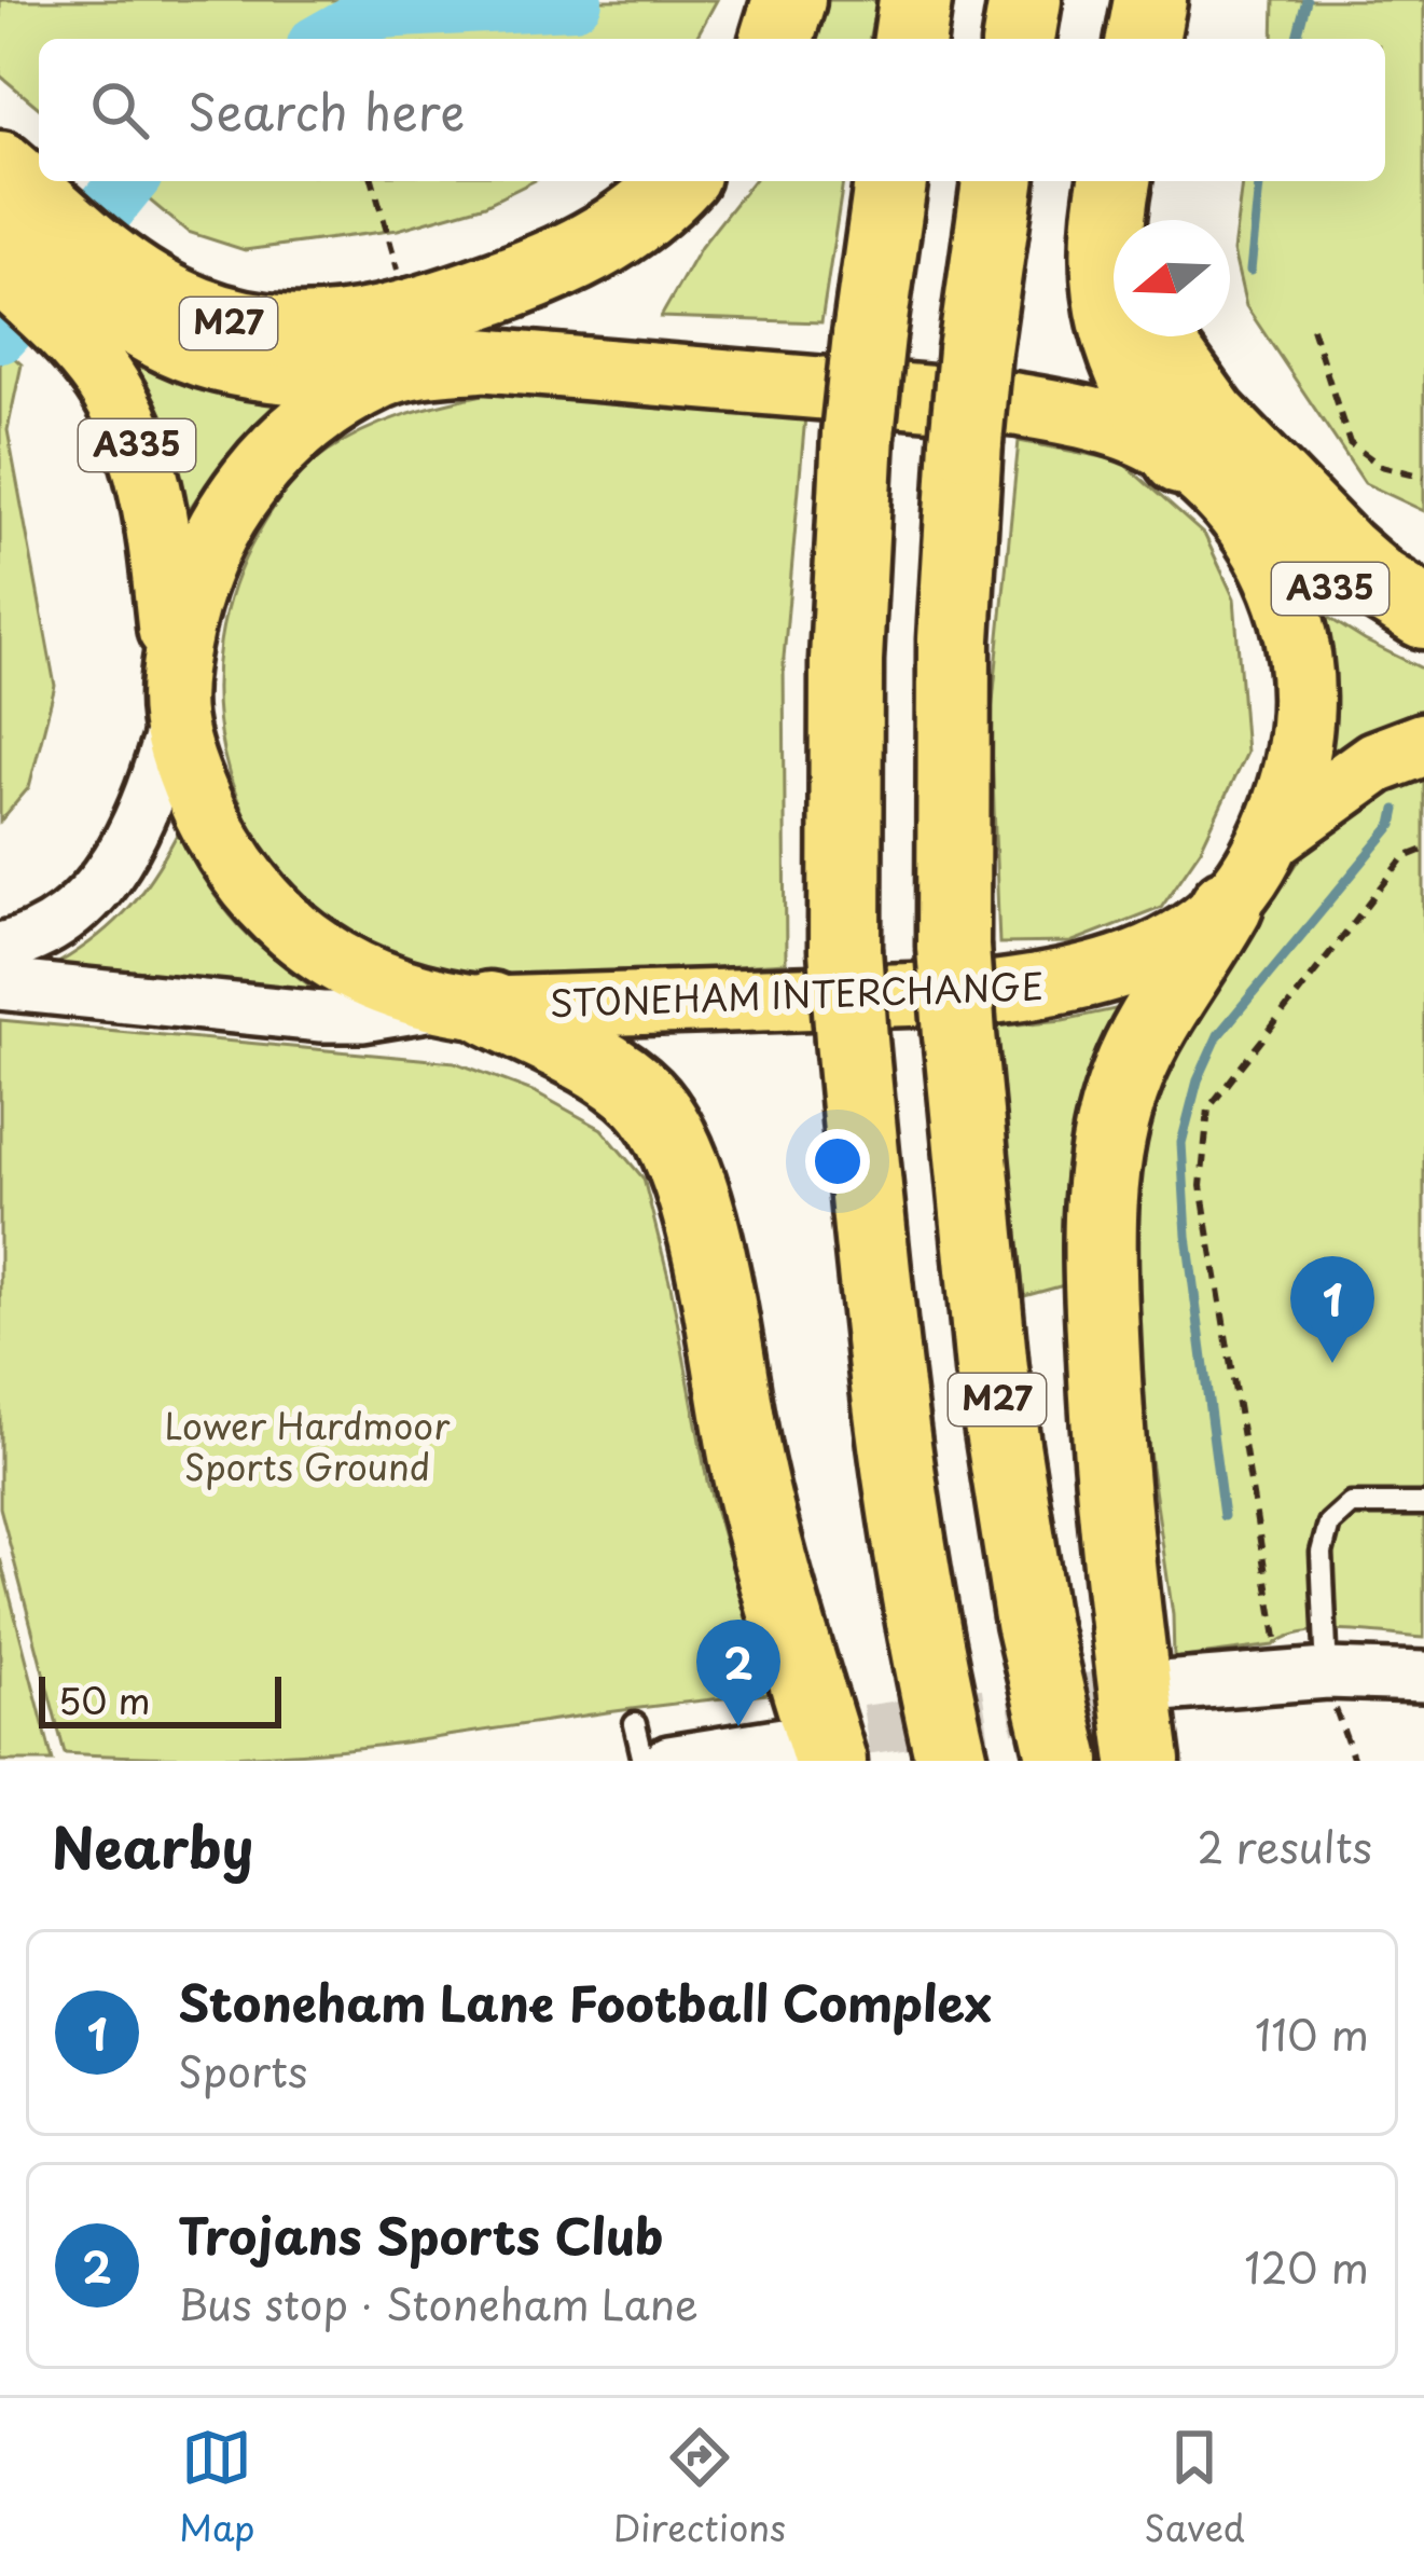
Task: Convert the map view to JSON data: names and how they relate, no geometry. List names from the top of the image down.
{
  "streets": {
    "highway": ["M27"],
    "main road": ["A335", "STONEHAM INTERCHANGE"]
  },
  "crossings": [
    ["M27", "STONEHAM INTERCHANGE"],
    ["A335", "STONEHAM INTERCHANGE"]
  ],
  "parks": ["Lower Hardmoor Sports Ground"],
  "scale_bar": "50 m",
  "north": "left",
  "page": {
    "search": "Search here",
    "pins": ["1", "2"],
    "scale": "50 m",
    "heading": ["Nearby", "2 results"],
    "list": [
      {
        "mark": "1",
        "name": "Stoneham Lane Football Complex",
        "note": "Sports",
        "value": "110 m"
      },
      {
        "mark": "2",
        "name": "Trojans Sports Club",
        "note": "Bus stop · Stoneham Lane",
        "value": "120 m"
      }
    ],
    "nav": ["Map", "Directions", "Saved"]
  }
}
